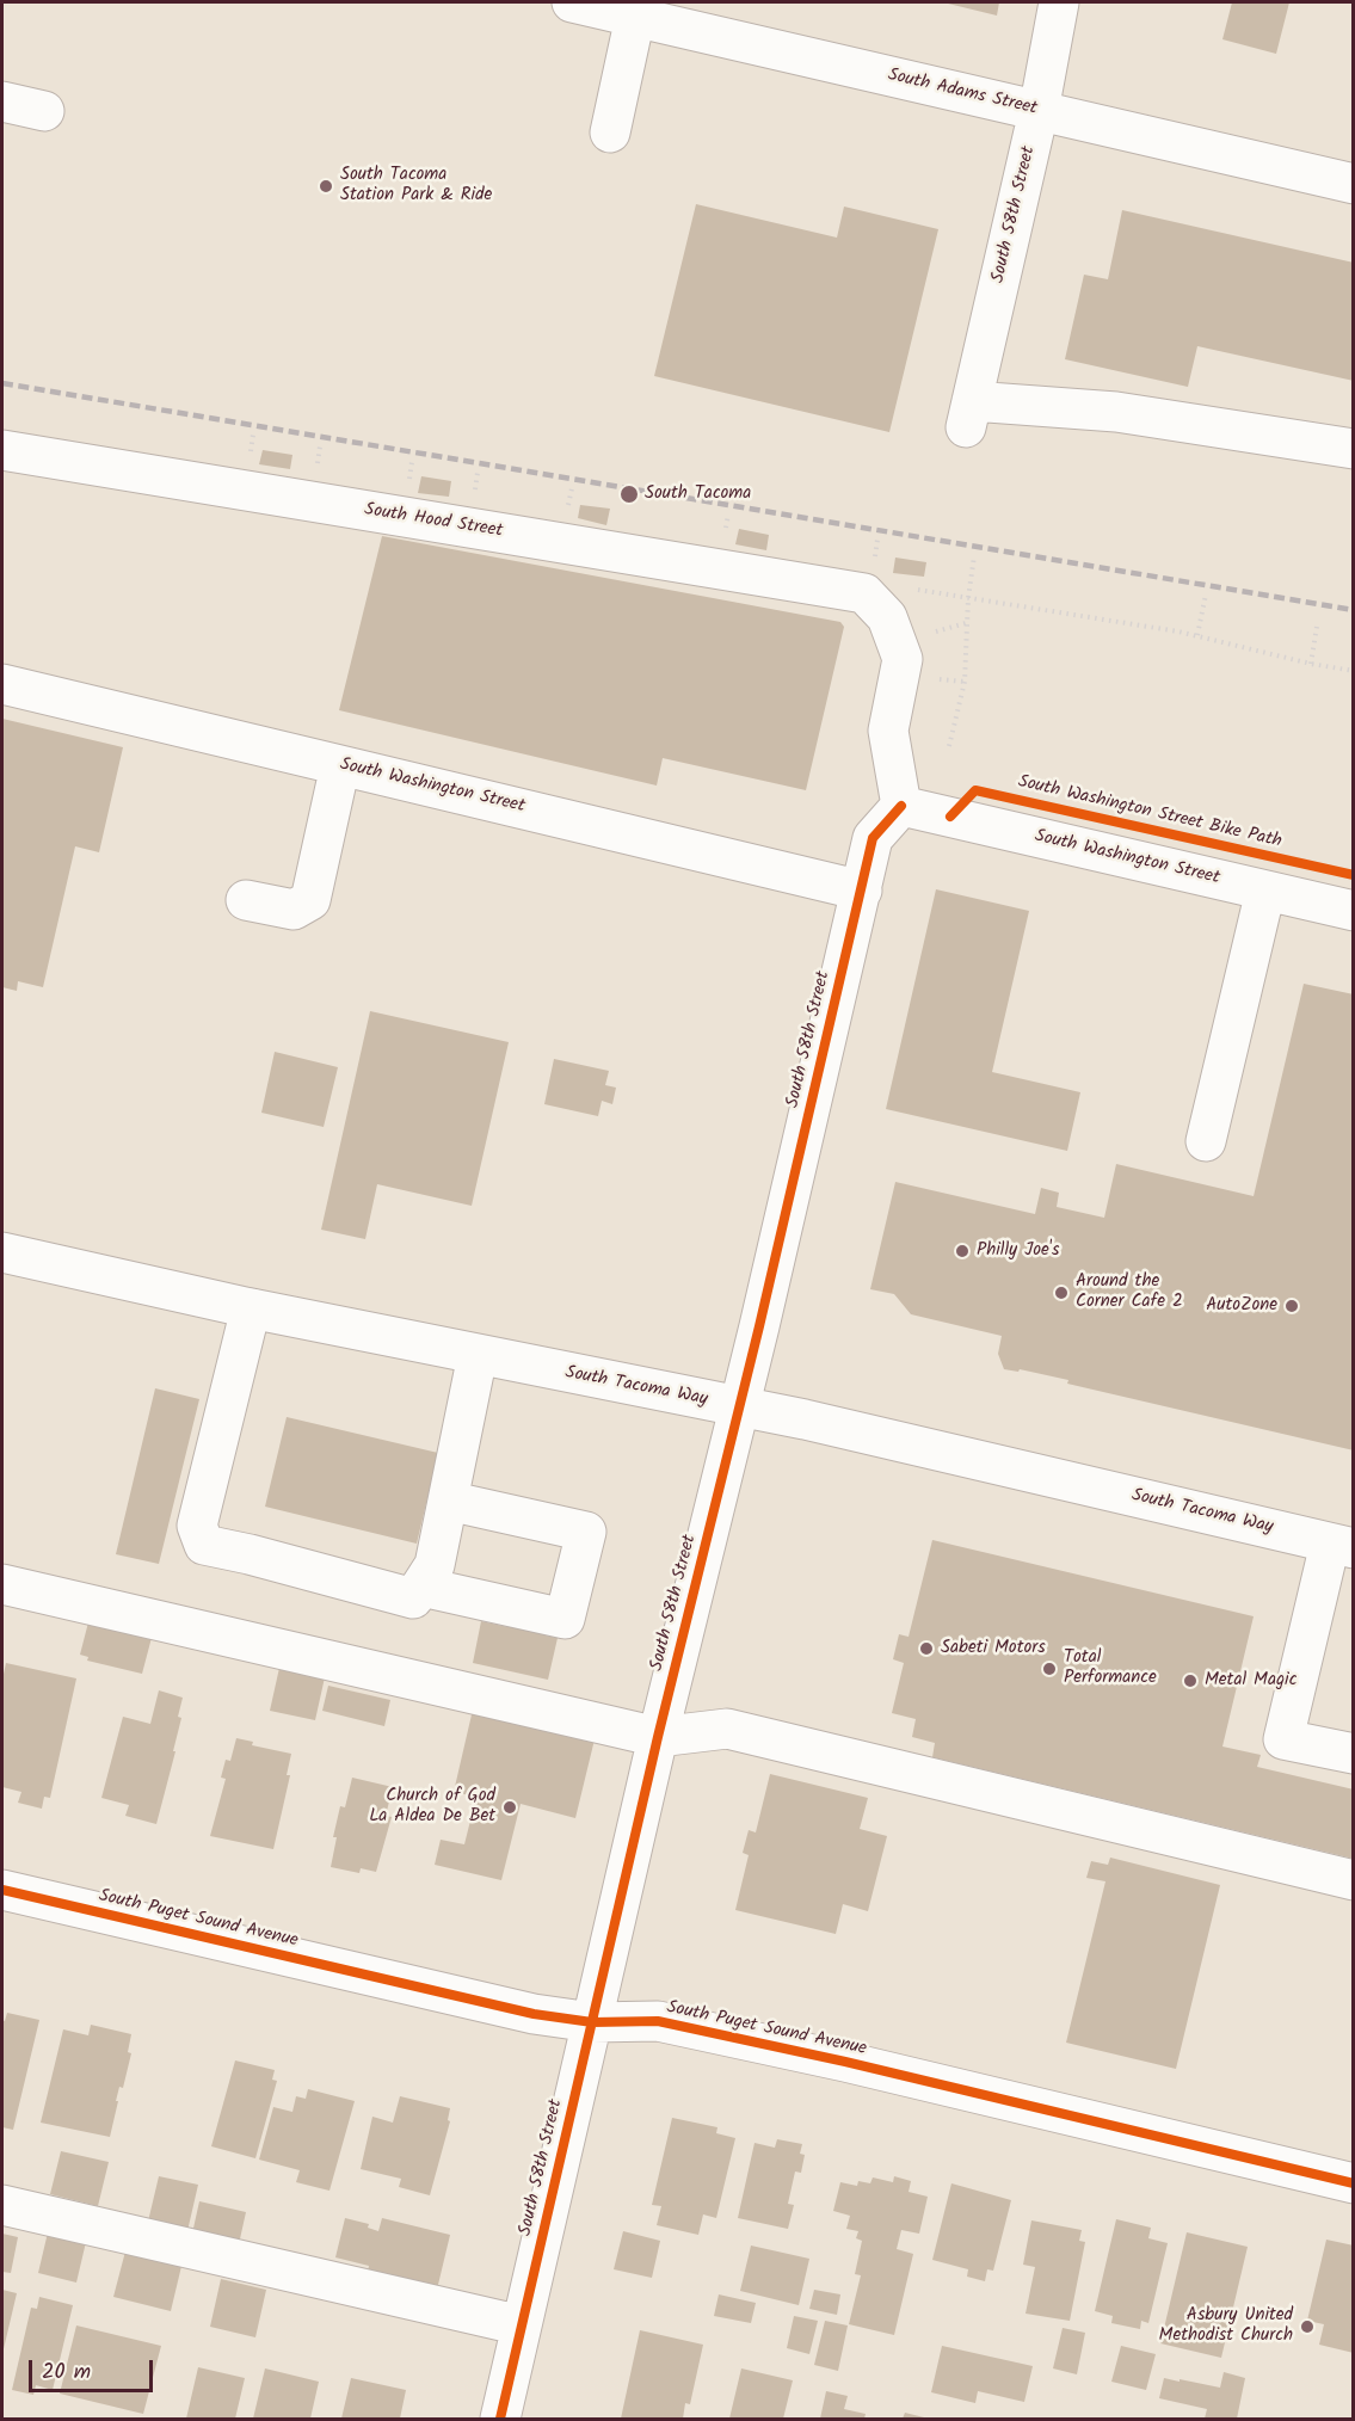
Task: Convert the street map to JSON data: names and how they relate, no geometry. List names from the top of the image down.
{
  "streets": {
    "street": [
      "South Adams Street",
      "South 58th Street",
      "South Hood Street",
      "South Washington Street",
      "South Tacoma Way",
      "South Puget Sound Avenue"
    ],
    "cycle path": ["South Washington Street Bike Path"]
  },
  "crossings": [
    ["South Adams Street", "South 58th Street"],
    ["South 58th Street", "South Hood Street"],
    ["South 58th Street", "South Washington Street"],
    ["South 58th Street", "South Tacoma Way"],
    ["South 58th Street", "South Puget Sound Avenue"],
    ["South Hood Street", "South Washington Street"]
  ],
  "places": [
    "South Tacoma Station Park & Ride",
    "South Tacoma",
    "Philly Joe's",
    "Around the Corner Cafe 2",
    "AutoZone",
    "Sabeti Motors",
    "Total Performance",
    "Metal Magic",
    "Church of God La Aldea De Bet",
    "Asbury United Methodist Church"
  ],
  "scale_bar": "20 m"
}
